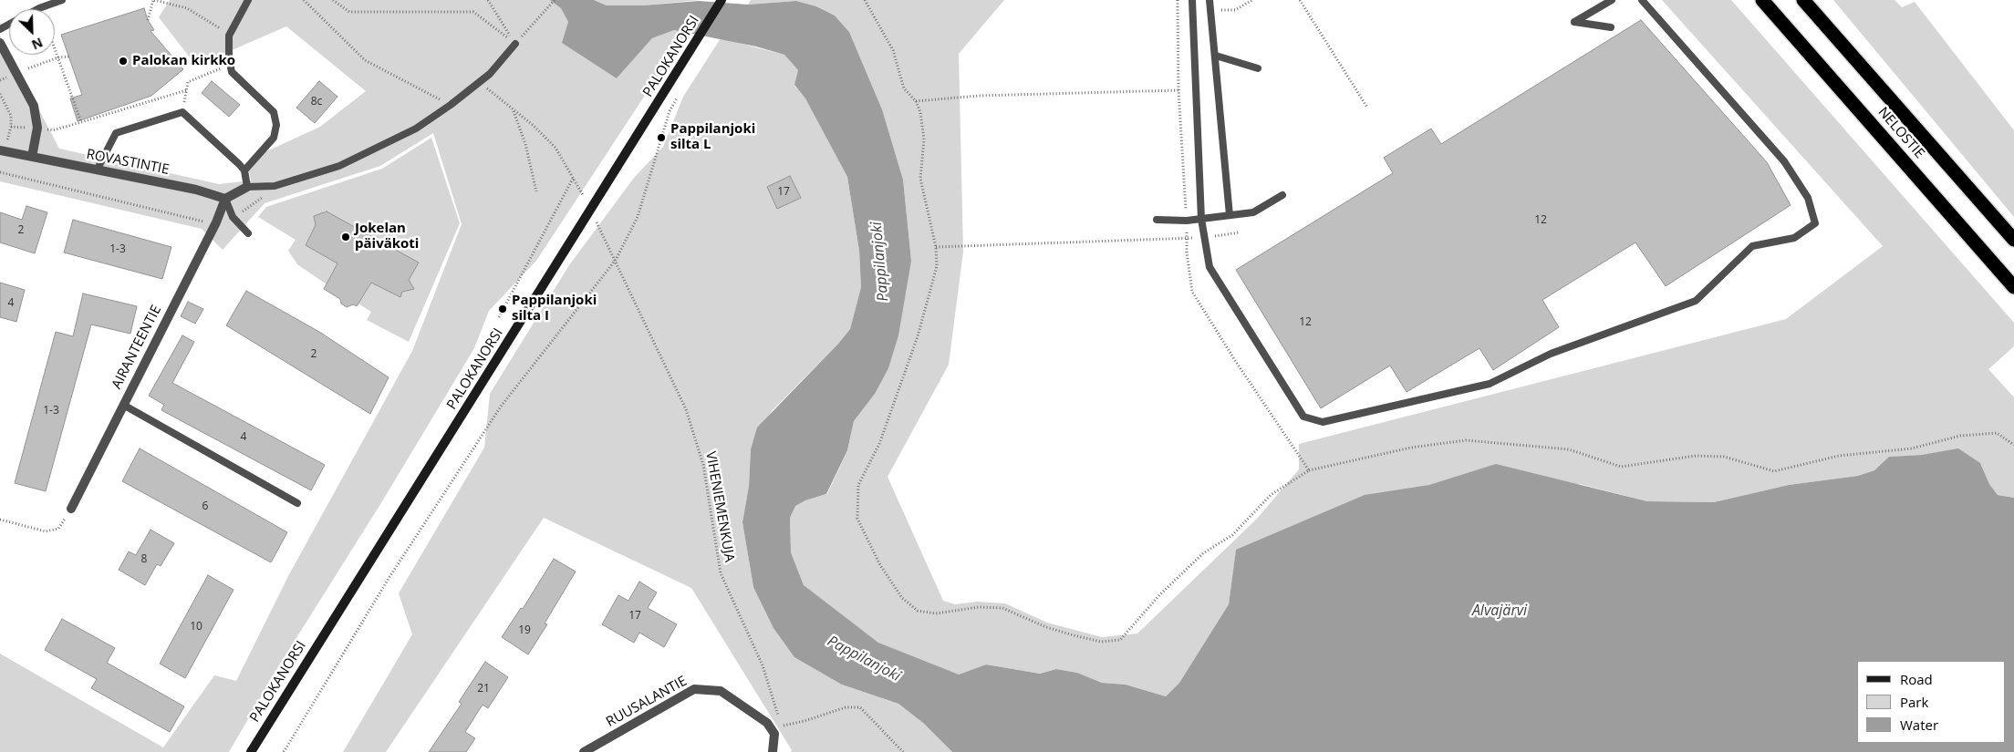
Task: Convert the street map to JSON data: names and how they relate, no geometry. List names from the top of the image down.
{
  "streets": {
    "highway": ["NELOSTIE"],
    "main road": ["PALOKANORSI"],
    "street": ["ROVASTINTIE", "AIRANTEENTIE", "RUUSALANTIE"],
    "path": ["VIHENIEMENKUJA"]
  },
  "crossings": [
    ["ROVASTINTIE", "AIRANTEENTIE"]
  ],
  "water": ["Pappilanjoki", "Alvajärvi"],
  "places": [
    "Palokan kirkko",
    "Pappilanjoki silta L",
    "Jokelan päiväkoti",
    "Pappilanjoki silta I"
  ],
  "house_numbers": [
    "8c",
    "17",
    "12",
    "2",
    "1-3",
    "4",
    "12",
    "2",
    "1-3",
    "4",
    "6",
    "8",
    "17",
    "10",
    "19",
    "21"
  ],
  "legend": ["Road", "Park", "Water"],
  "north": "bottom right"
}
